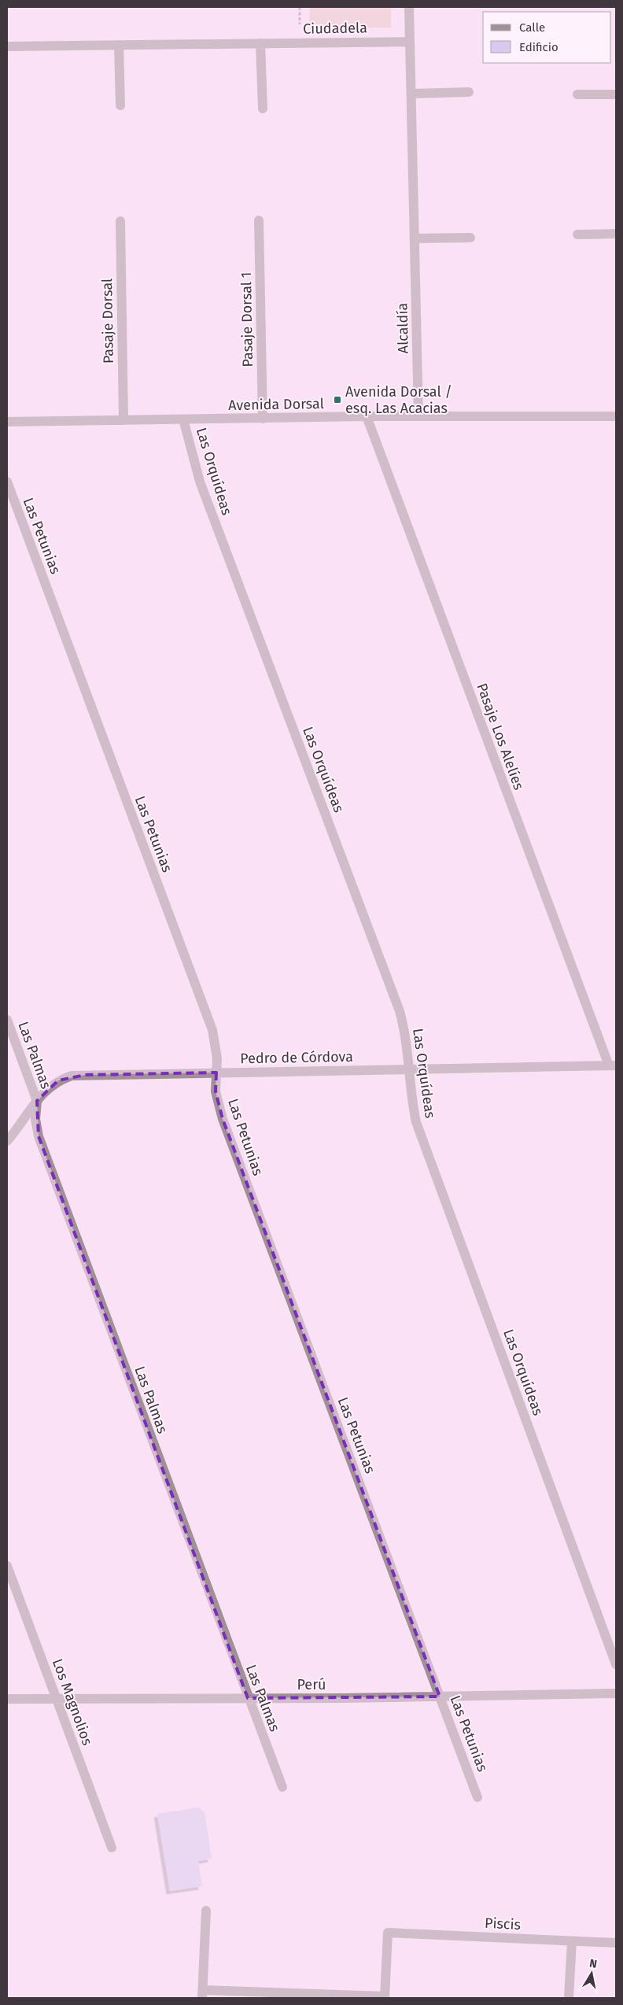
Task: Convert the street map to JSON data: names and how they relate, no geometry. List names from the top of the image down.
{
  "streets": {
    "street": [
      "Ciudadela",
      "Pasaje Dorsal 1",
      "Pasaje Dorsal",
      "Alcaldía",
      "Avenida Dorsal",
      "Las Orquídeas",
      "Las Petunias",
      "Pasaje Los Alelíes",
      "Las Palmas",
      "Pedro de Córdova",
      "Perú",
      "Los Magnolios",
      "Piscis"
    ]
  },
  "crossings": [
    ["Ciudadela", "Alcaldía"],
    ["Pasaje Dorsal 1", "Avenida Dorsal"],
    ["Pasaje Dorsal", "Avenida Dorsal"],
    ["Alcaldía", "Avenida Dorsal"],
    ["Avenida Dorsal", "Las Orquídeas"],
    ["Avenida Dorsal", "Pasaje Los Alelíes"],
    ["Las Orquídeas", "Pedro de Córdova"],
    ["Las Petunias", "Pedro de Córdova"],
    ["Las Petunias", "Perú"],
    ["Pasaje Los Alelíes", "Pedro de Córdova"],
    ["Las Palmas", "Pedro de Córdova"],
    ["Las Palmas", "Perú"],
    ["Perú", "Los Magnolios"]
  ],
  "places": {
    "transit": ["Avenida Dorsal / esq. Las Acacias"]
  },
  "legend": ["Calle", "Edificio"],
  "north": "top"
}
